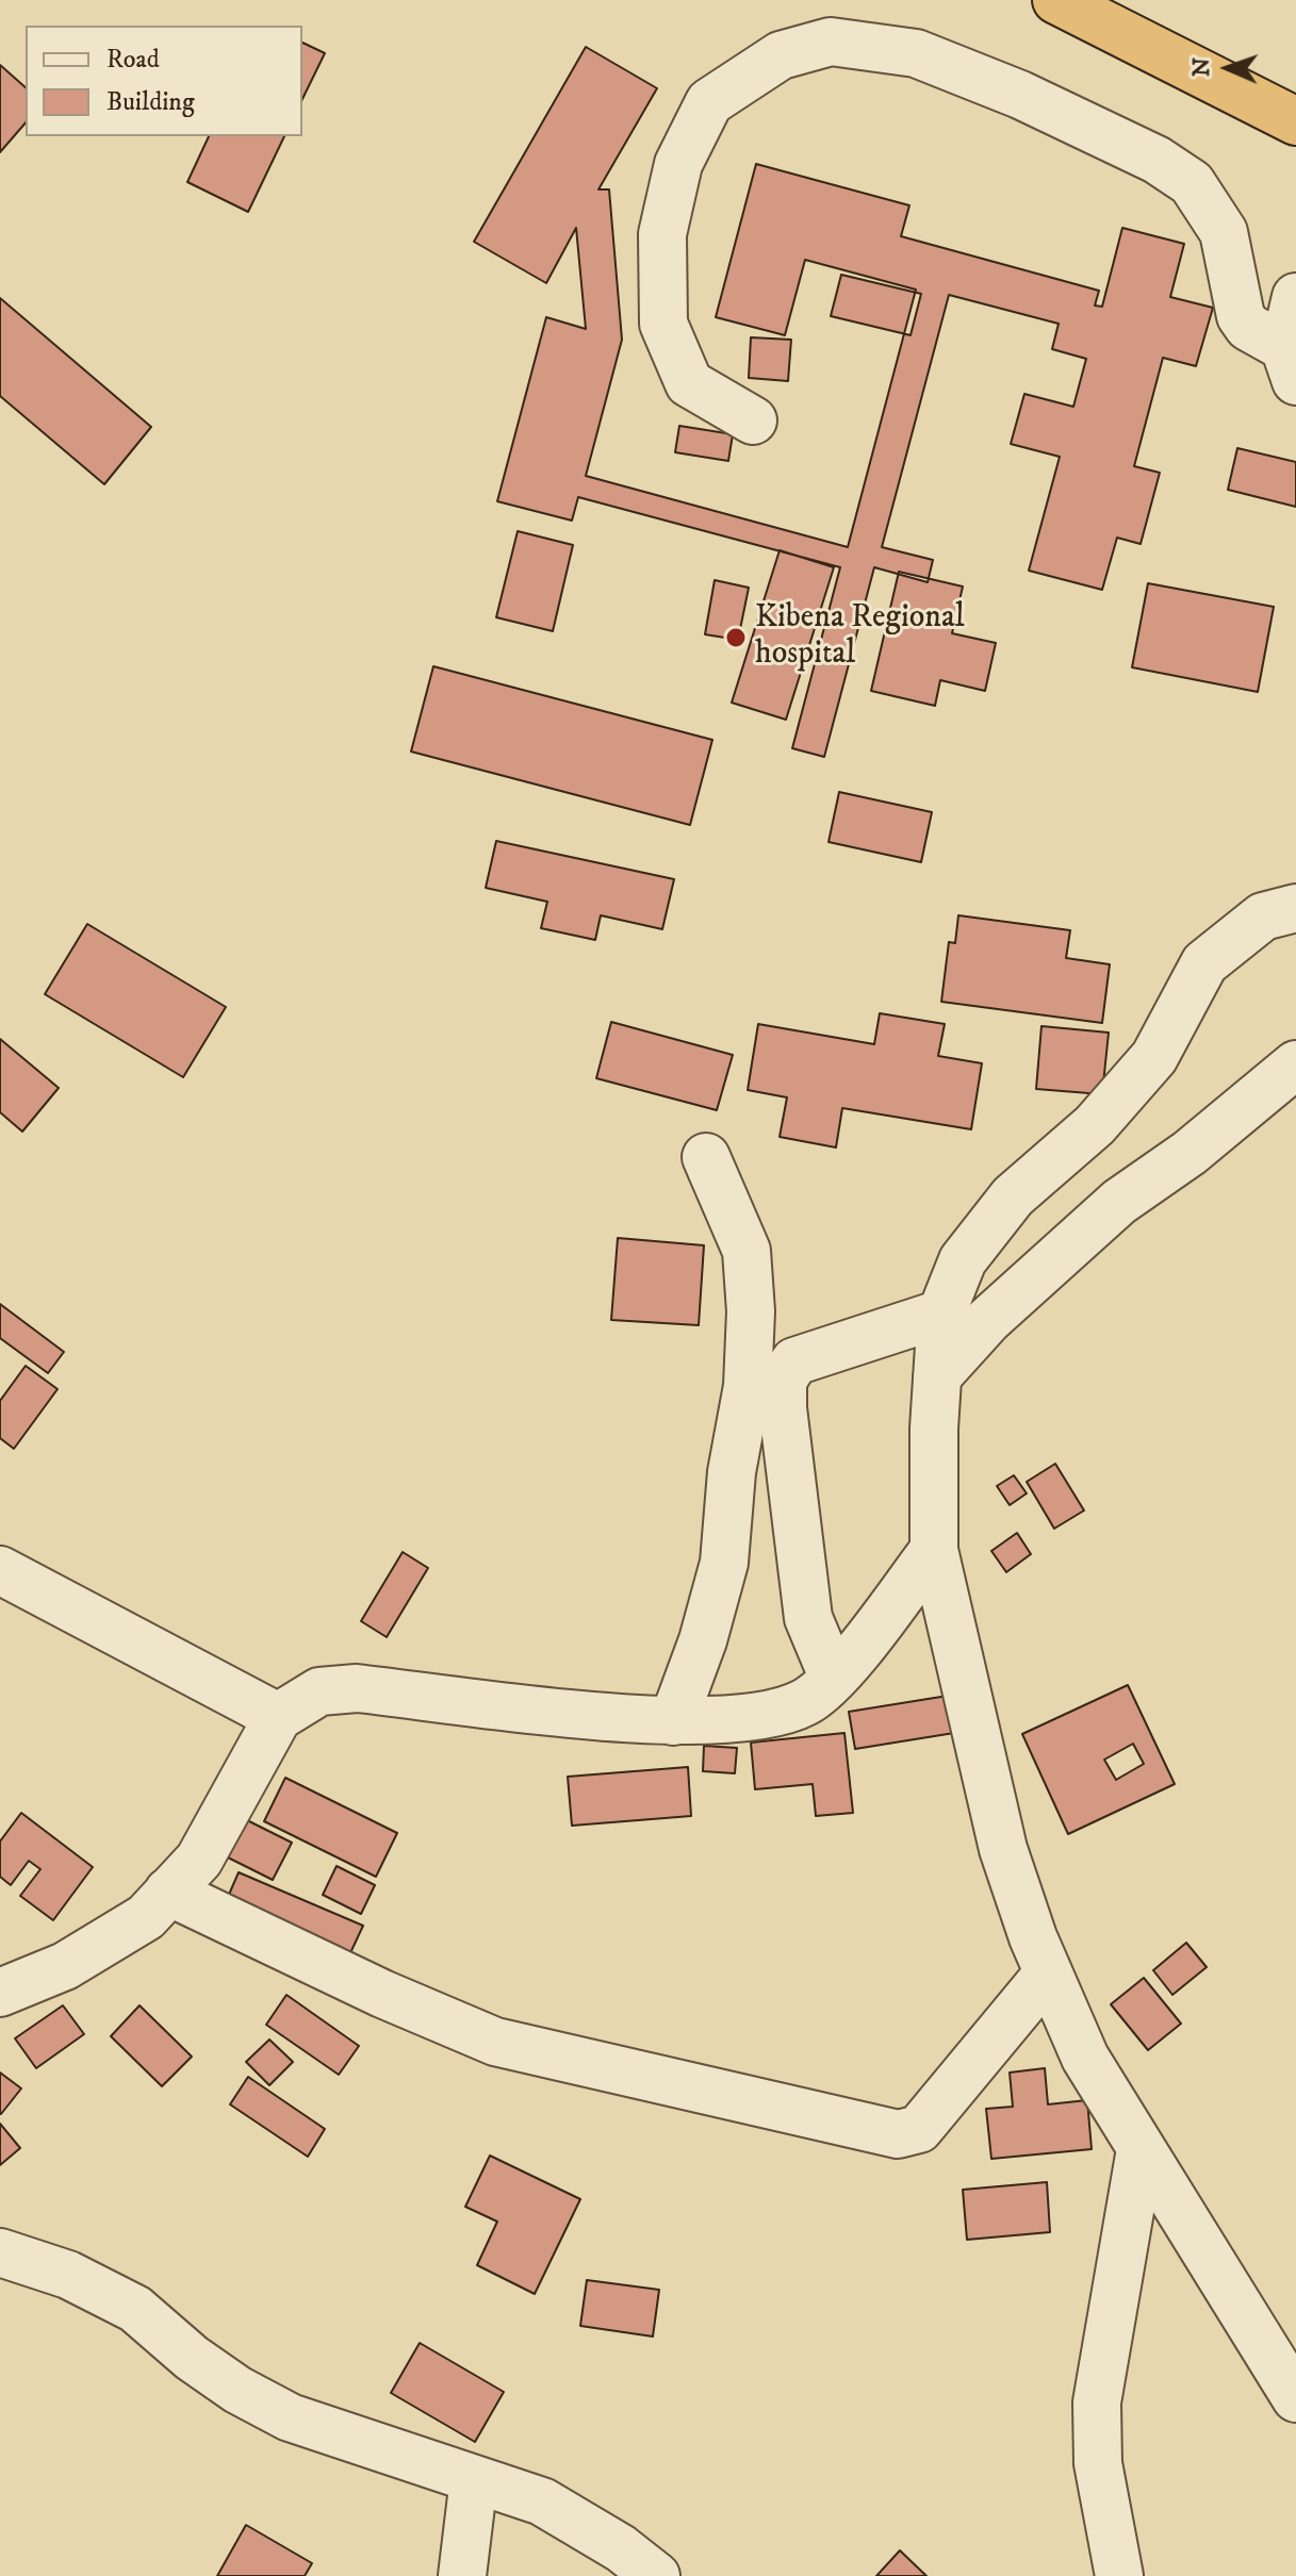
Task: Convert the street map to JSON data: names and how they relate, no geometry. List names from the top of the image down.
{
  "places": ["Kibena Regional hospital"],
  "legend": ["Road", "Building"],
  "north": "left"
}
